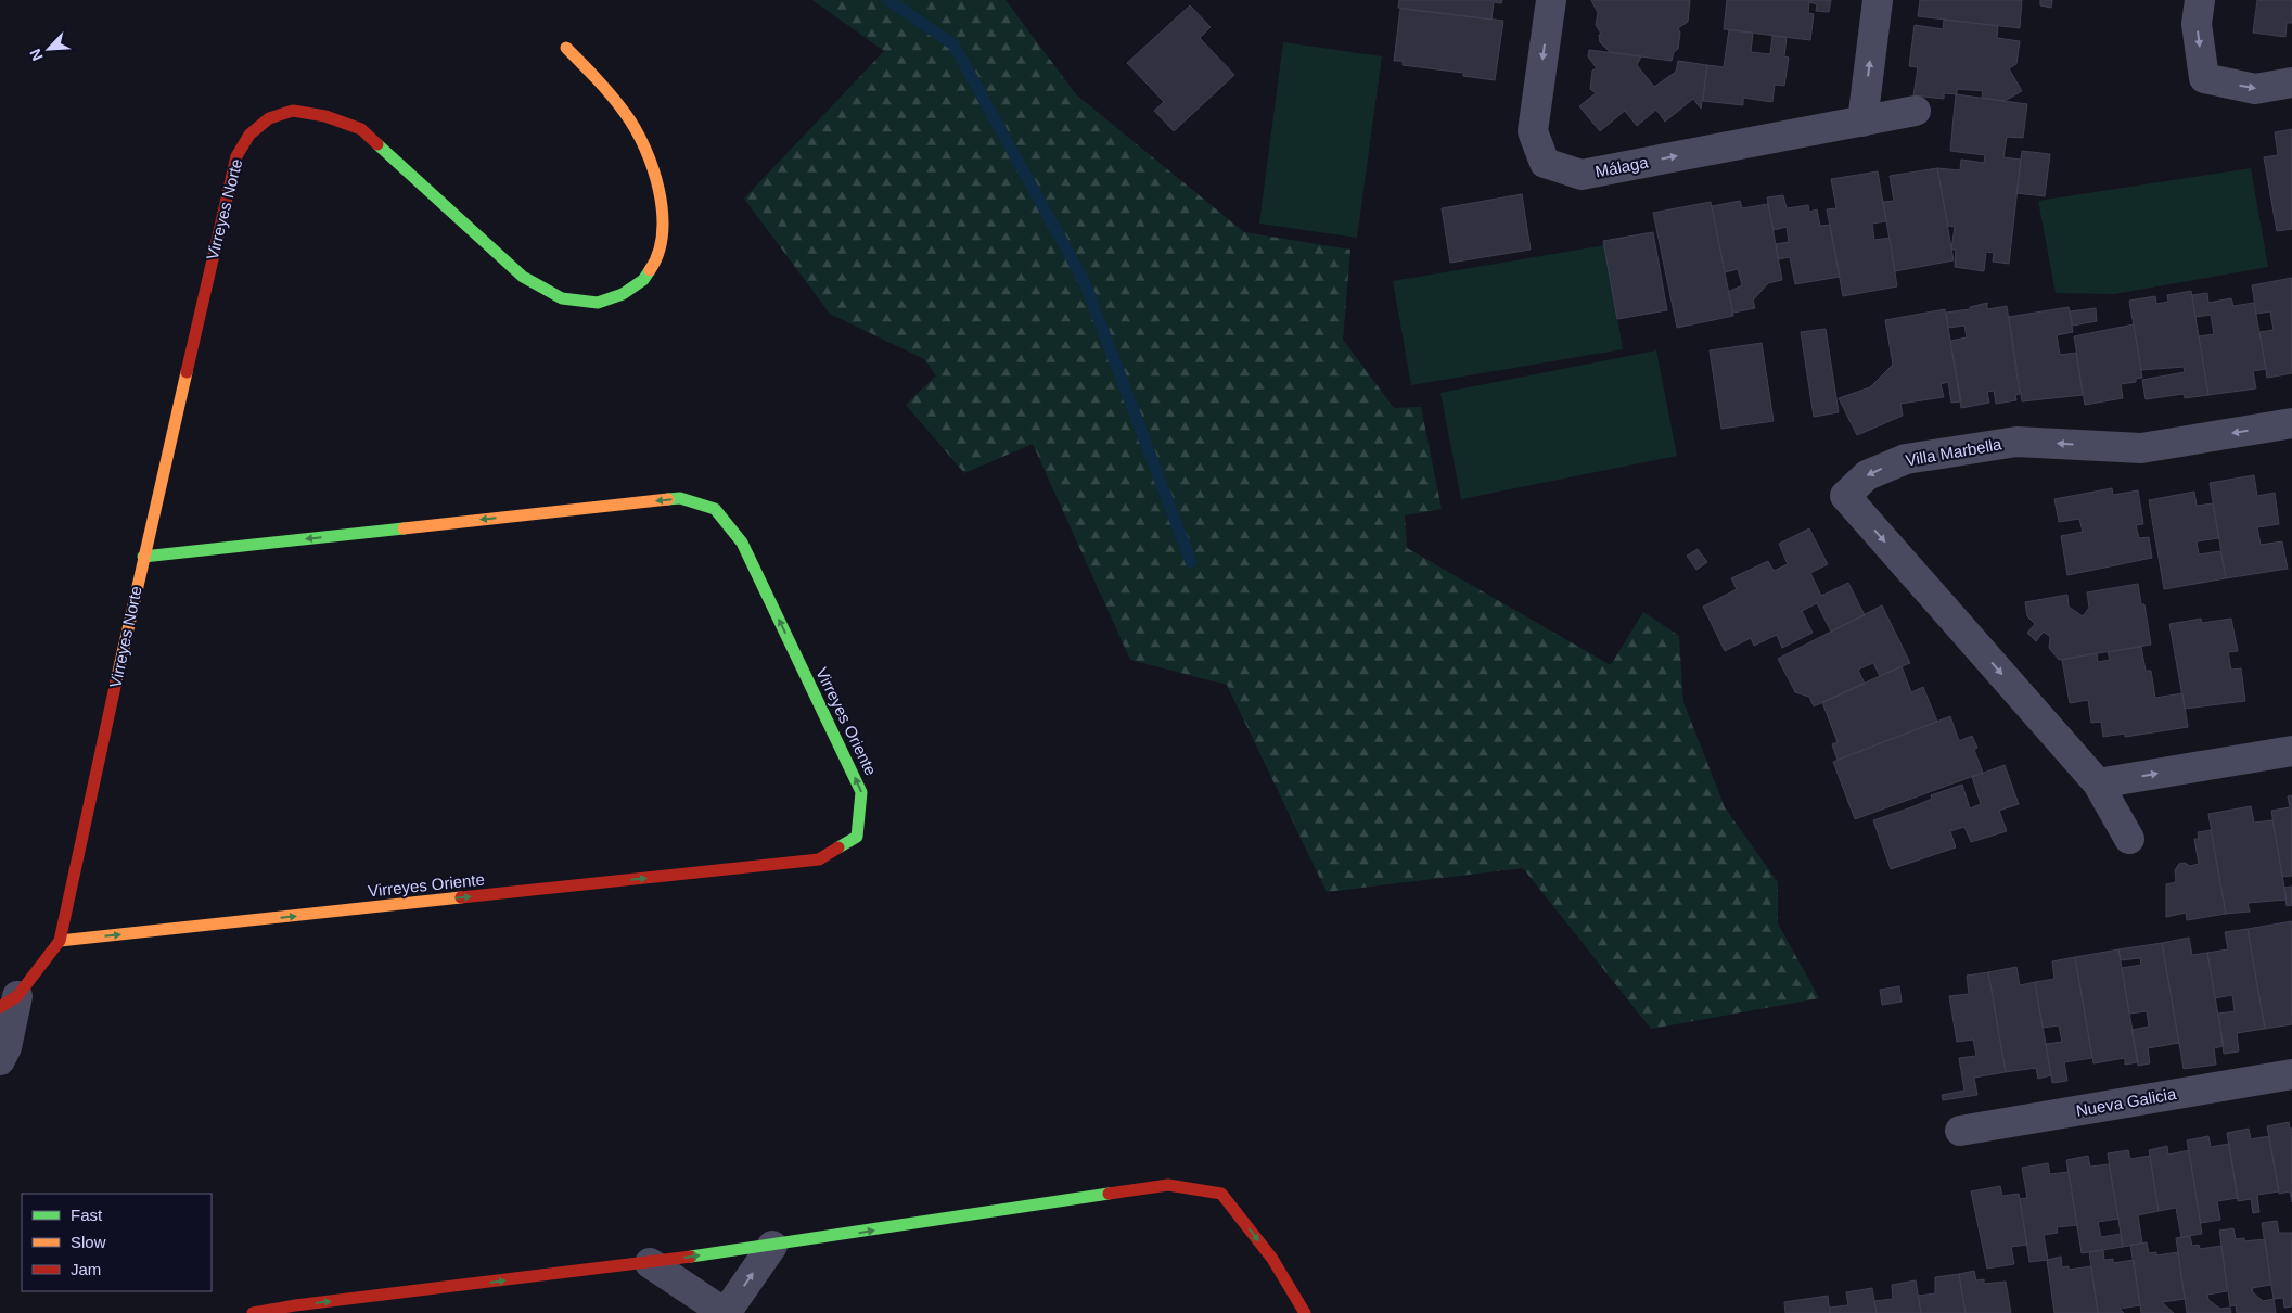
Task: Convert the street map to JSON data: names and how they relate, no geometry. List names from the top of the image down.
{
  "streets": {
    "street": [
      "Málaga",
      "Virreyes Norte",
      "Villa Marbella",
      "Virreyes Oriente",
      "Nueva Galicia"
    ]
  },
  "crossings": [
    ["Virreyes Norte", "Virreyes Oriente"]
  ],
  "legend": ["Fast", "Slow", "Jam"],
  "north": "bottom left"
}
